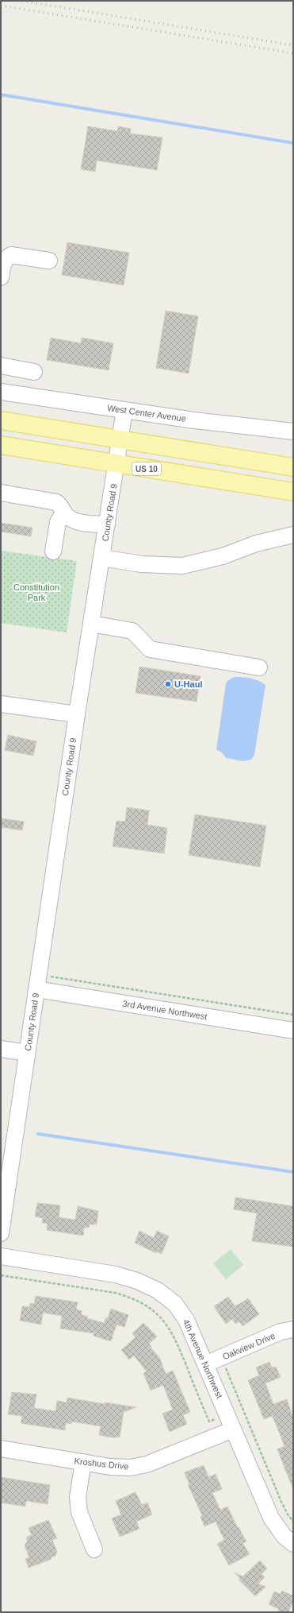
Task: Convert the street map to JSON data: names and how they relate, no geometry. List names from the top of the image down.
{
  "streets": {
    "main road": ["US 10"],
    "street": [
      "West Center Avenue",
      "County Road 9",
      "3rd Avenue Northwest",
      "Oakview Drive",
      "4th Avenue Northwest",
      "Kroshus Drive"
    ]
  },
  "crossings": [
    ["West Center Avenue", "County Road 9"],
    ["US 10", "County Road 9"],
    ["County Road 9", "3rd Avenue Northwest"],
    ["Oakview Drive", "4th Avenue Northwest"],
    ["4th Avenue Northwest", "Kroshus Drive"]
  ],
  "parks": ["Constitution Park"],
  "places": ["U-Haul"]
}
